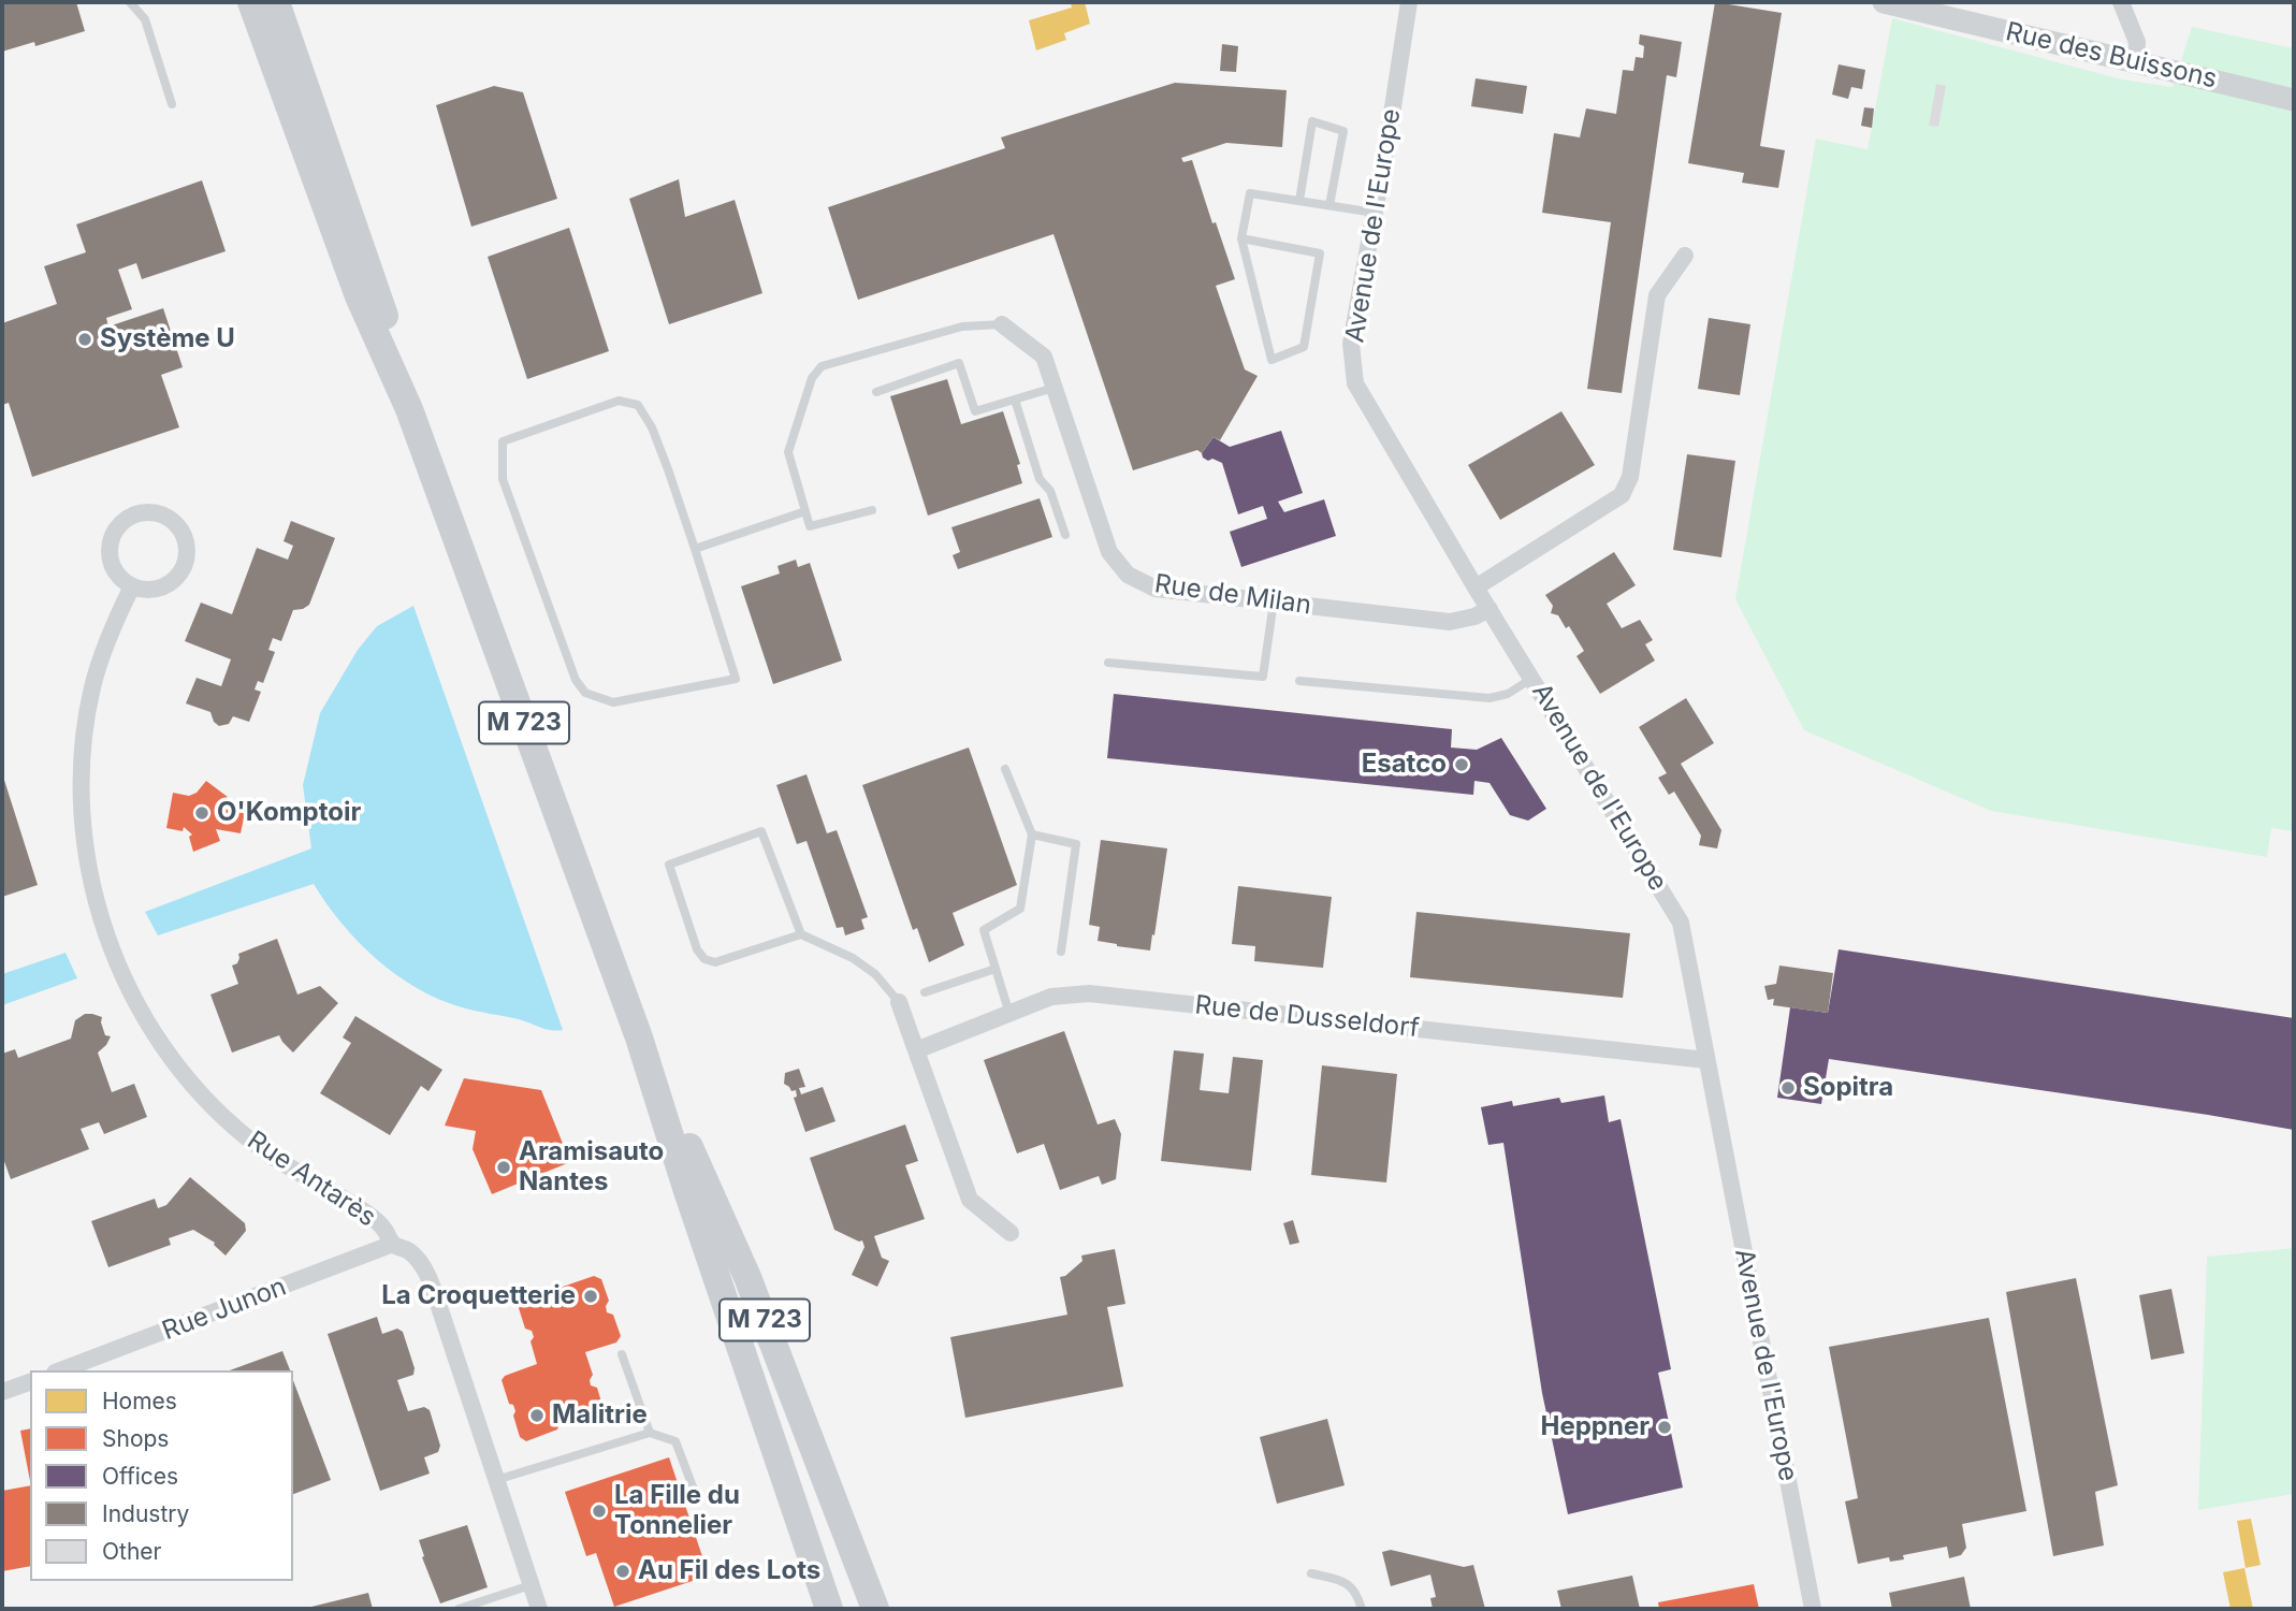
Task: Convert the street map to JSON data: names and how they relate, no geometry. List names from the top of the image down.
{
  "streets": {
    "main road": ["M 723"],
    "street": [
      "Rue des Buissons",
      "Avenue de l'Europe",
      "Rue de Milan",
      "Rue de Dusseldorf",
      "Rue Antarès",
      "Rue Junon"
    ]
  },
  "crossings": [
    ["Avenue de l'Europe", "Rue de Milan"],
    ["Avenue de l'Europe", "Rue de Dusseldorf"],
    ["Rue Antarès", "Rue Junon"]
  ],
  "places": [
    "Système U",
    "Esatco",
    "O'Komptoir",
    "Sopitra",
    "Aramisauto Nantes",
    "La Croquetterie",
    "Malitrie",
    "Heppner",
    "La Fille du Tonnelier",
    "Au Fil des Lots"
  ],
  "legend": [
    "Homes",
    "Shops",
    "Offices",
    "Industry",
    "Other"
  ]
}
